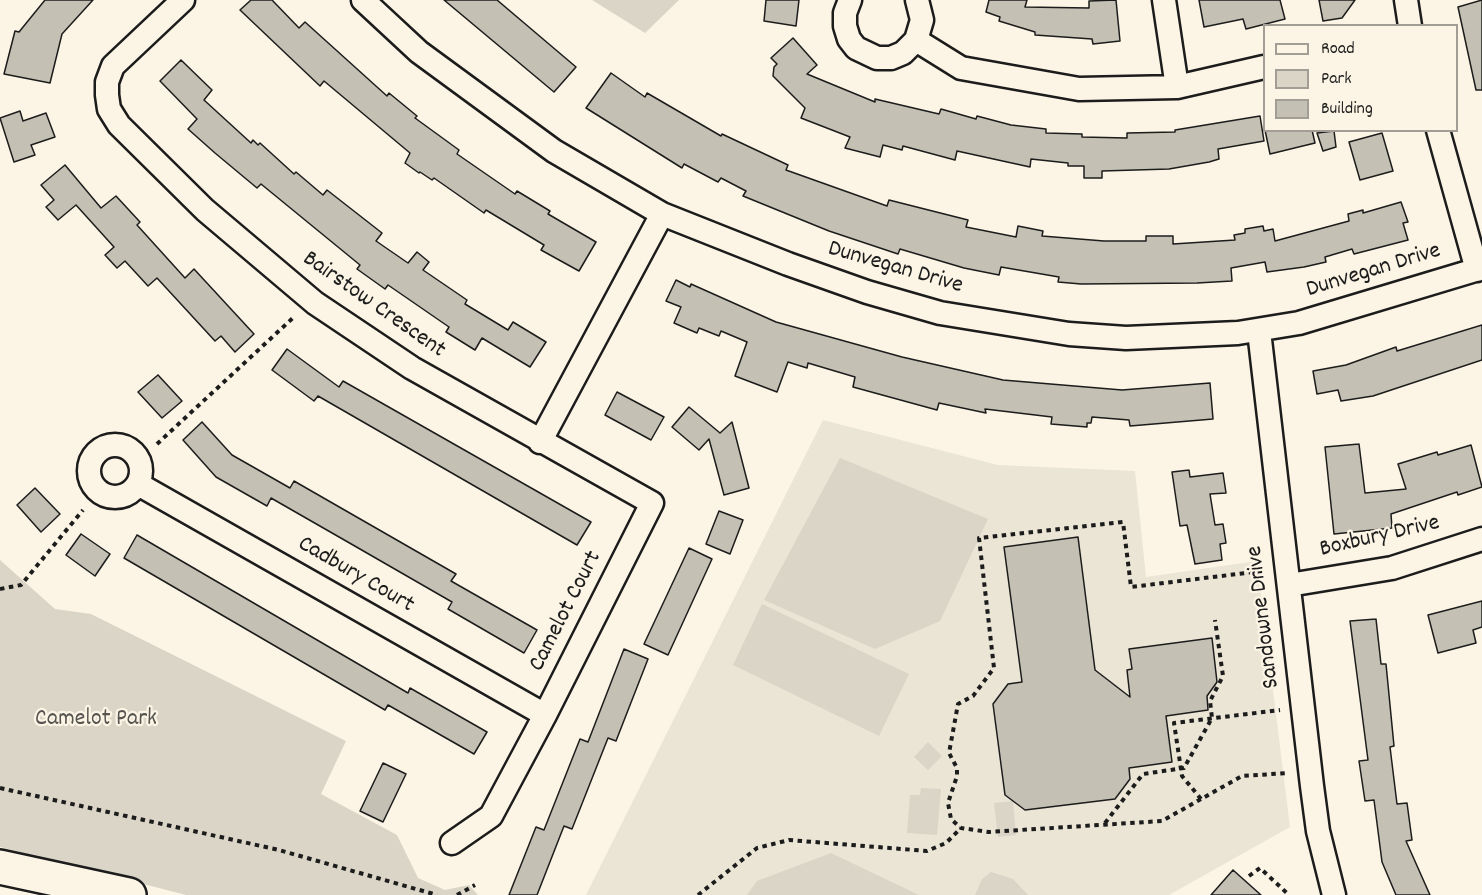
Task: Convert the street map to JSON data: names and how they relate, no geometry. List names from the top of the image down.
{
  "streets": {
    "street": [
      "Dunvegan Drive",
      "Bairstow Crescent",
      "Boxbury Drive",
      "Cadbury Court",
      "Camelot Court",
      "Sandowne Drive"
    ]
  },
  "crossings": [
    ["Dunvegan Drive", "Sandowne Drive"],
    ["Bairstow Crescent", "Camelot Court"],
    ["Boxbury Drive", "Sandowne Drive"],
    ["Cadbury Court", "Camelot Court"]
  ],
  "parks": ["Camelot Park"],
  "legend": ["Road", "Park", "Building"]
}
